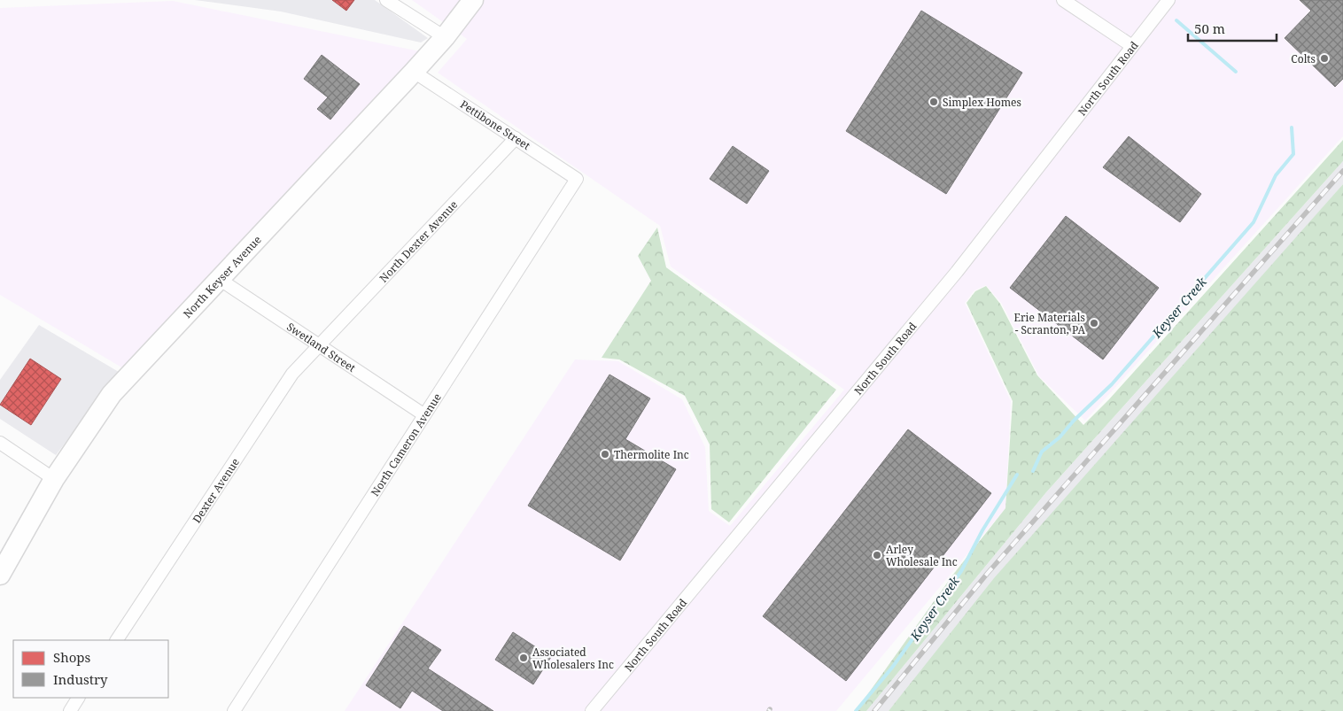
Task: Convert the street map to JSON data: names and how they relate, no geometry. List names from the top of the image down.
{
  "streets": {
    "main road": ["North Keyser Avenue"],
    "street": [
      "North South Road",
      "Pettibone Street",
      "North Dexter Avenue",
      "Swetland Street",
      "North Cameron Avenue",
      "Dexter Avenue"
    ]
  },
  "crossings": [
    ["Pettibone Street", "North Dexter Avenue"],
    ["Pettibone Street", "North Keyser Avenue"],
    ["Pettibone Street", "North Cameron Avenue"],
    ["North Dexter Avenue", "Swetland Street"],
    ["North Dexter Avenue", "Dexter Avenue"],
    ["North Keyser Avenue", "Swetland Street"],
    ["Swetland Street", "North Cameron Avenue"],
    ["Swetland Street", "Dexter Avenue"]
  ],
  "water": ["Keyser Creek"],
  "places": [
    "Colts",
    "Simplex Homes",
    "Erie Materials - Scranton, PA",
    "Thermolite Inc",
    "Arley Wholesale Inc",
    "Associated Wholesalers Inc"
  ],
  "legend": ["Shops", "Industry"],
  "scale_bar": "50 m"
}
